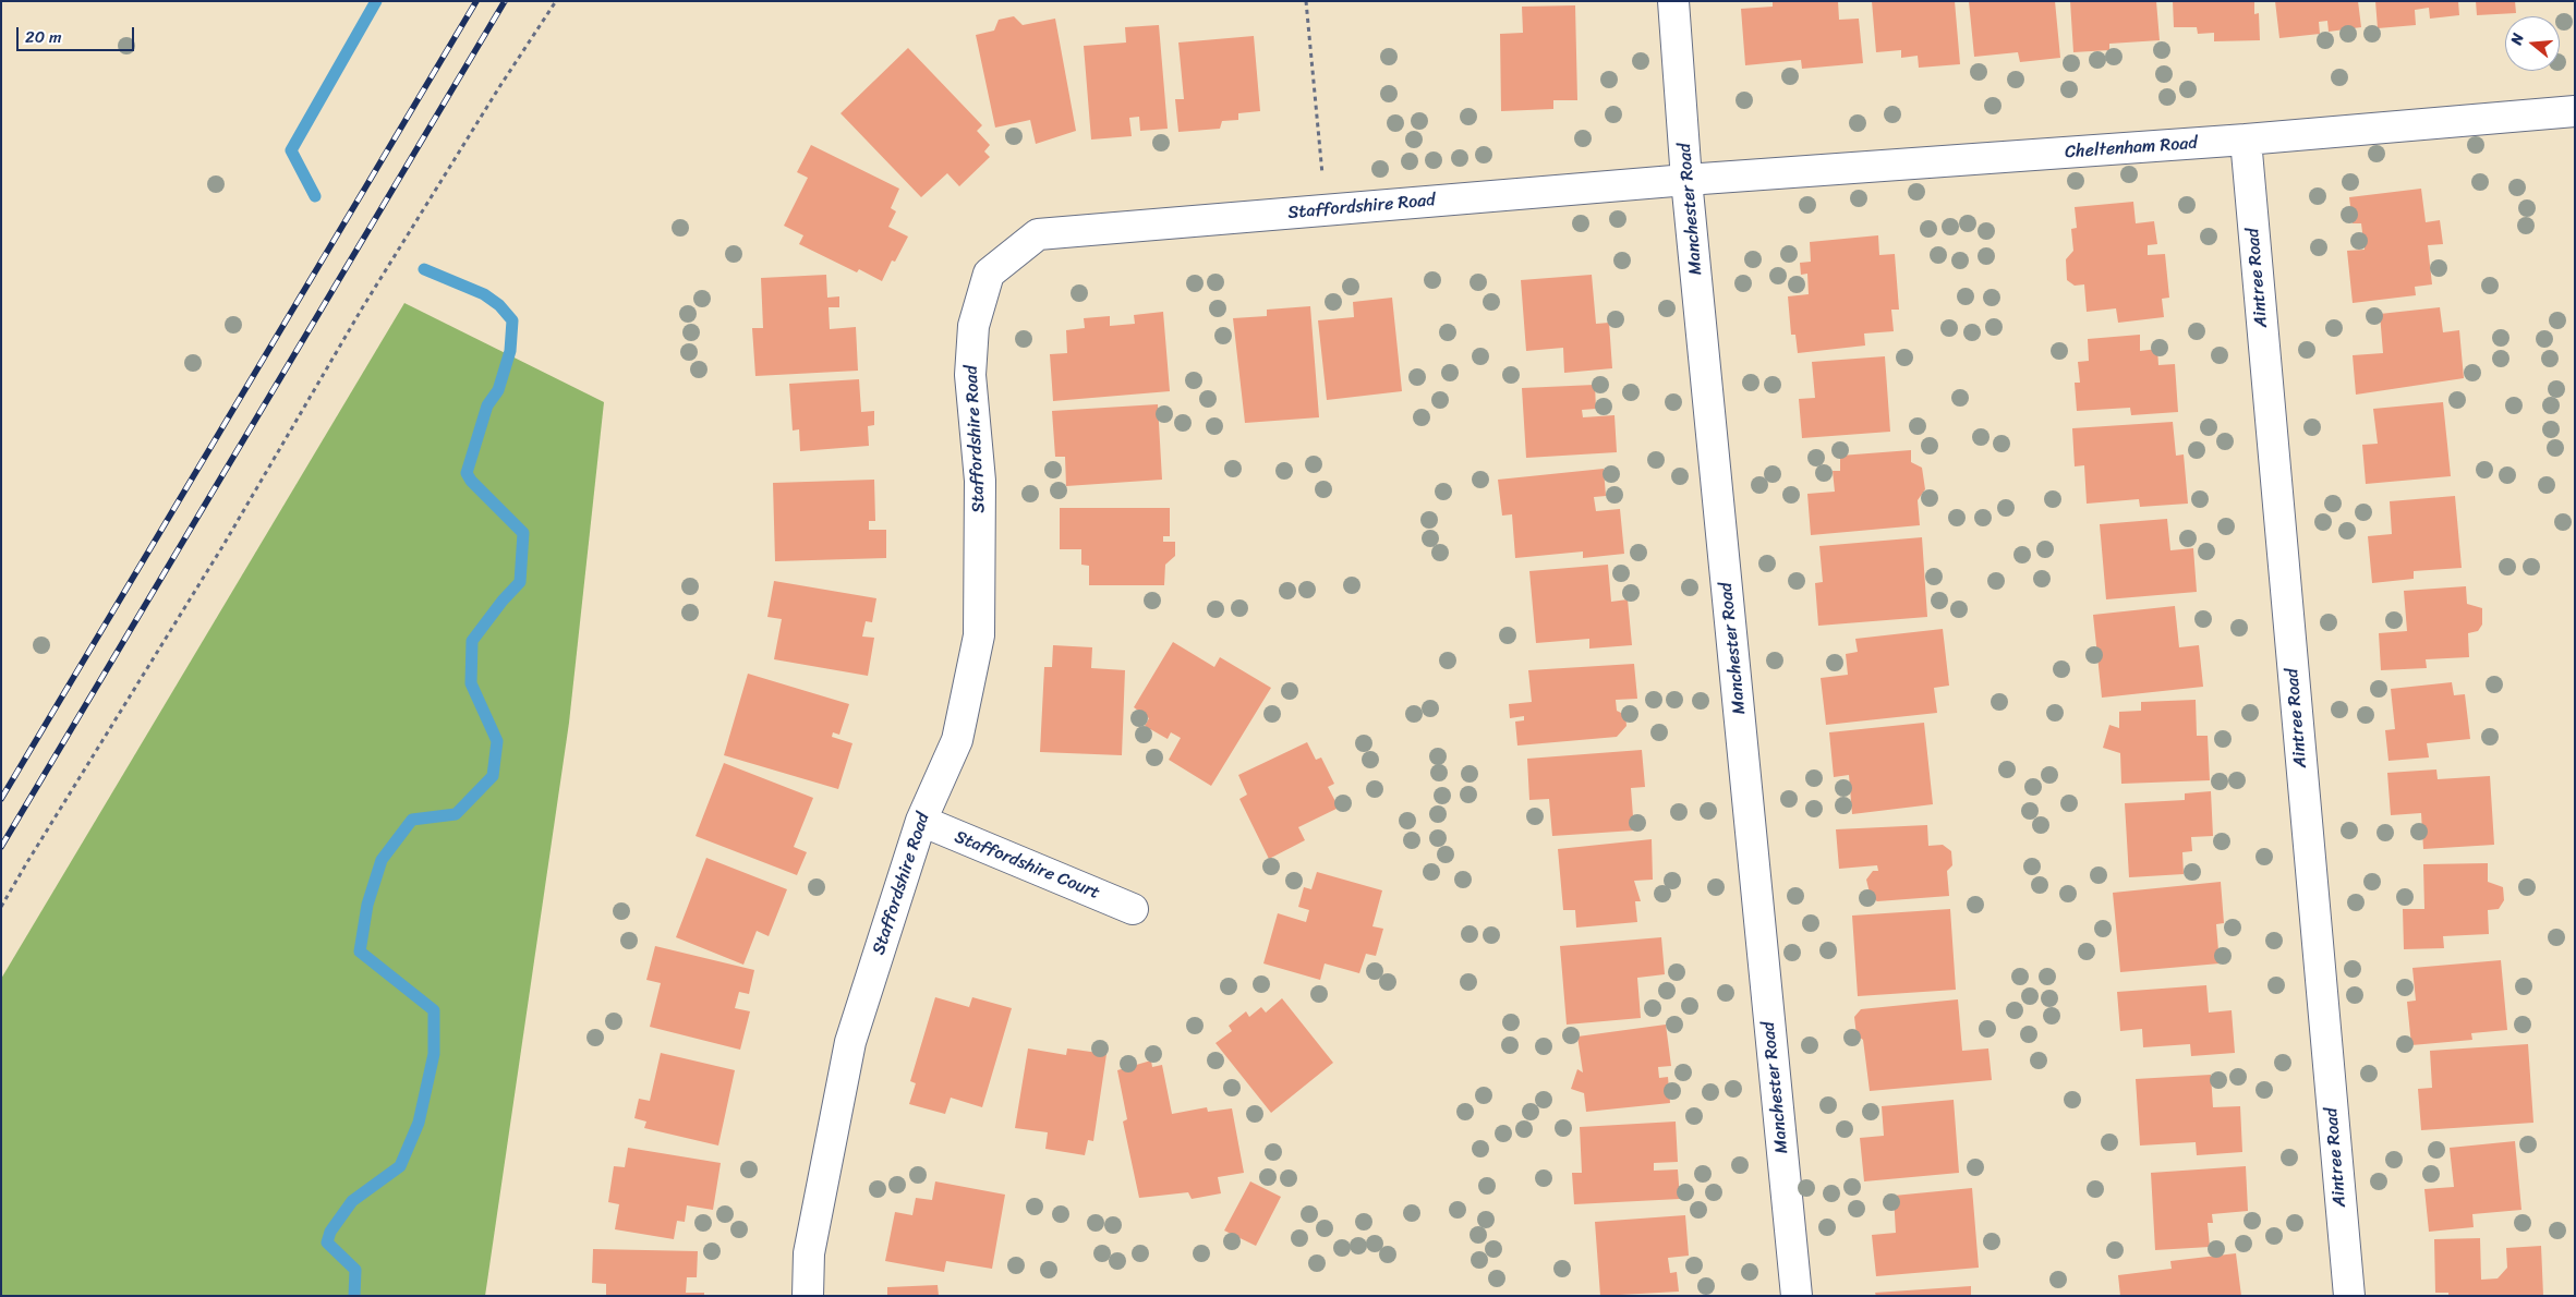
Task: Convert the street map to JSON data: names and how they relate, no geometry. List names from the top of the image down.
{
  "streets": {
    "street": [
      "Cheltenham Road",
      "Staffordshire Road",
      "Manchester Road",
      "Aintree Road",
      "Staffordshire Court"
    ]
  },
  "crossings": [
    ["Cheltenham Road", "Staffordshire Road"],
    ["Cheltenham Road", "Manchester Road"],
    ["Cheltenham Road", "Aintree Road"],
    ["Staffordshire Road", "Manchester Road"],
    ["Staffordshire Road", "Staffordshire Court"]
  ],
  "scale_bar": "20 m",
  "north": "left"
}
